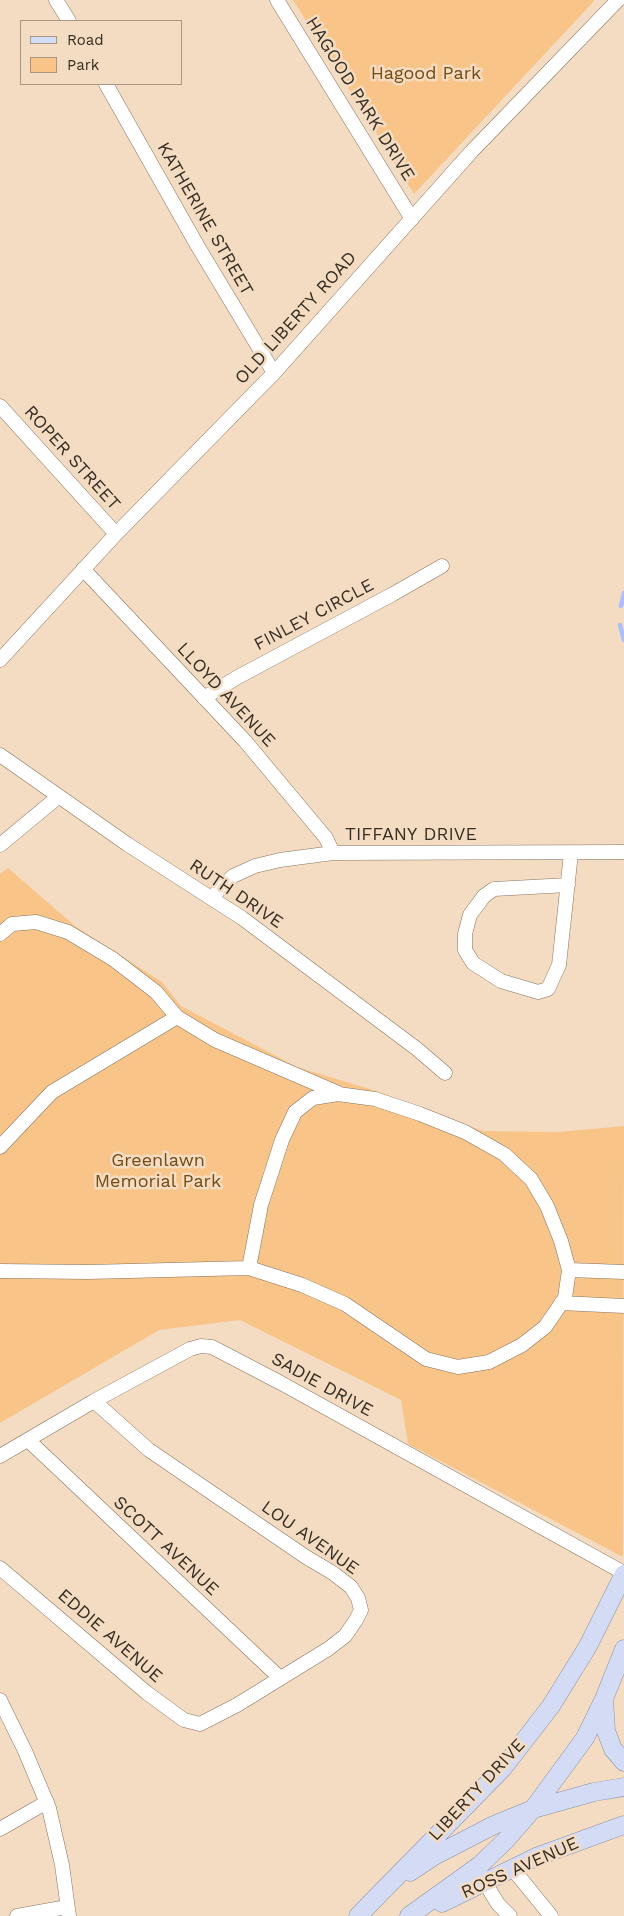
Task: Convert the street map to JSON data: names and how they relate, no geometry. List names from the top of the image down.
{
  "streets": {
    "main road": ["LIBERTY DRIVE", "ROSS AVENUE"],
    "street": [
      "HAGOOD PARK DRIVE",
      "KATHERINE STREET",
      "OLD LIBERTY ROAD",
      "ROPER STREET",
      "FINLEY CIRCLE",
      "LLOYD AVENUE",
      "TIFFANY DRIVE",
      "RUTH DRIVE",
      "SADIE DRIVE",
      "LOU AVENUE",
      "SCOTT AVENUE",
      "EDDIE AVENUE"
    ]
  },
  "crossings": [
    ["HAGOOD PARK DRIVE", "OLD LIBERTY ROAD"],
    ["KATHERINE STREET", "OLD LIBERTY ROAD"],
    ["OLD LIBERTY ROAD", "ROPER STREET"],
    ["OLD LIBERTY ROAD", "LLOYD AVENUE"],
    ["FINLEY CIRCLE", "LLOYD AVENUE"],
    ["LLOYD AVENUE", "TIFFANY DRIVE"],
    ["TIFFANY DRIVE", "RUTH DRIVE"],
    ["SADIE DRIVE", "LOU AVENUE"],
    ["SADIE DRIVE", "SCOTT AVENUE"],
    ["SADIE DRIVE", "LIBERTY DRIVE"],
    ["LOU AVENUE", "SCOTT AVENUE"],
    ["LOU AVENUE", "EDDIE AVENUE"]
  ],
  "parks": ["Hagood Park", "Greenlawn Memorial Park"],
  "legend": ["Road", "Park"]
}
